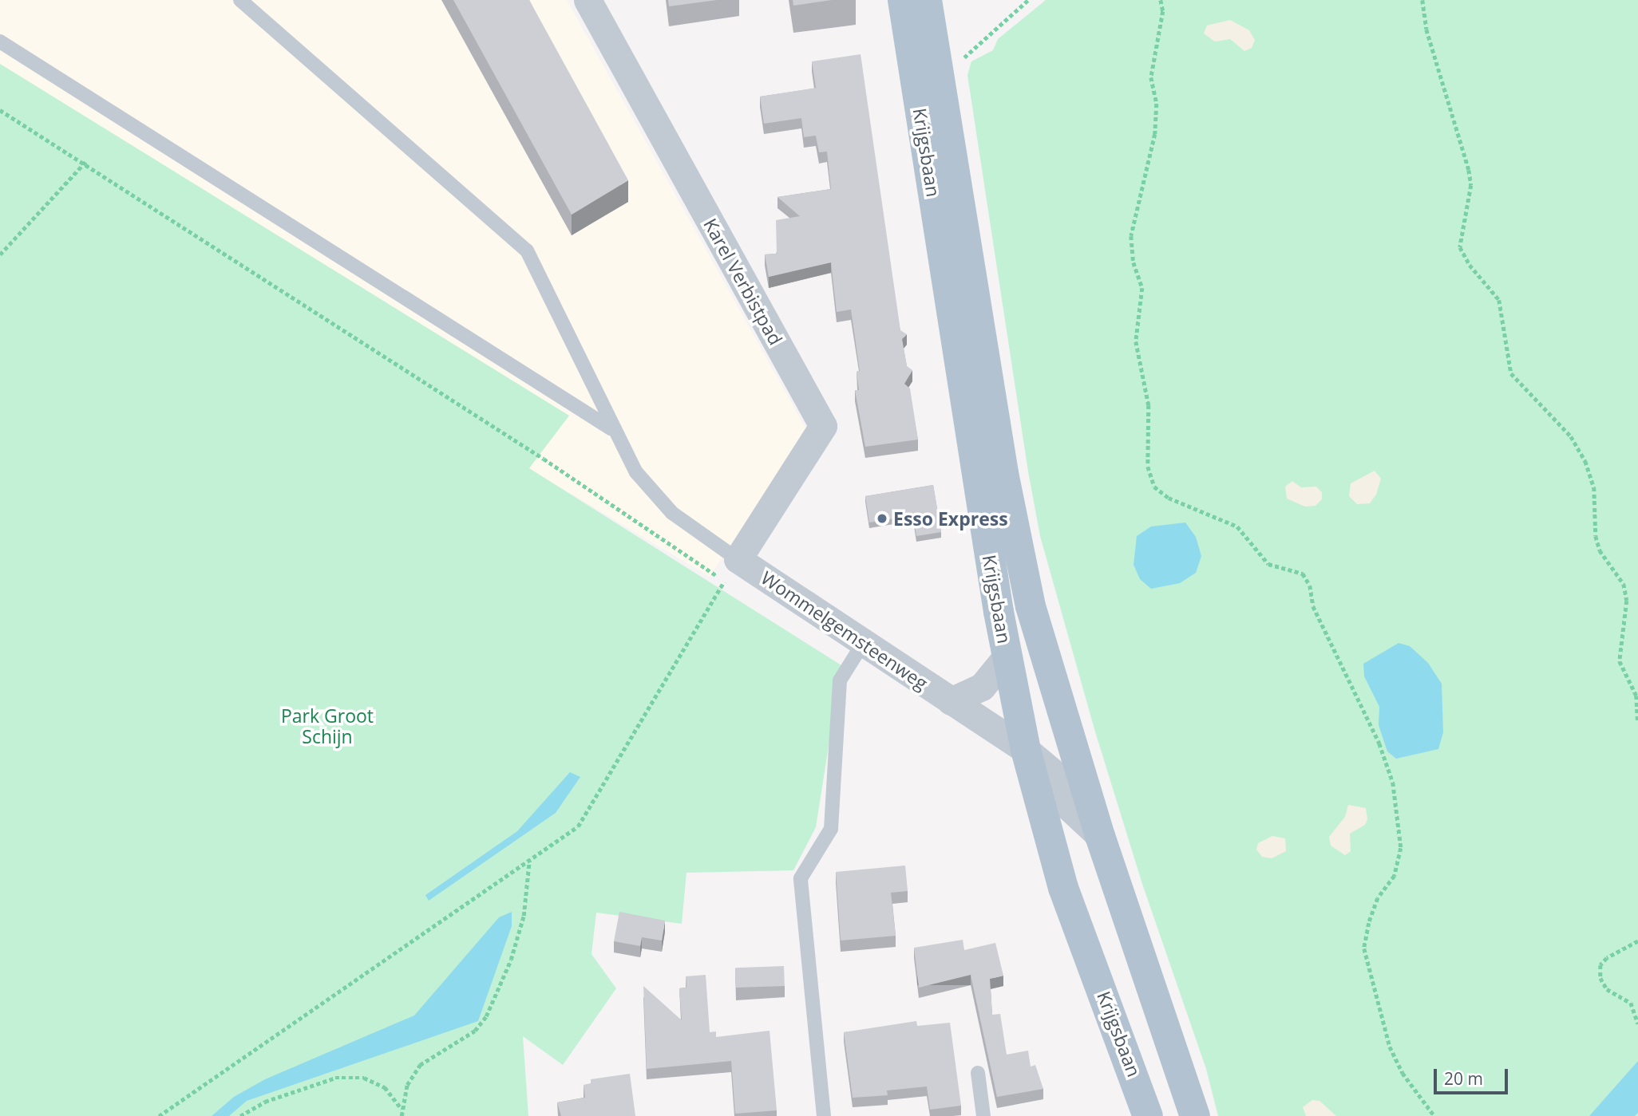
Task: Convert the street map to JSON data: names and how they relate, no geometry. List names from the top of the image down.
{
  "streets": {
    "main road": ["Krijgsbaan"],
    "street": ["Karel Verbistpad", "Wommelgemsteenweg"]
  },
  "crossings": [
    ["Krijgsbaan", "Wommelgemsteenweg"],
    ["Karel Verbistpad", "Wommelgemsteenweg"]
  ],
  "parks": ["Park Groot Schijn"],
  "places": ["Esso Express"],
  "scale_bar": "20 m"
}
